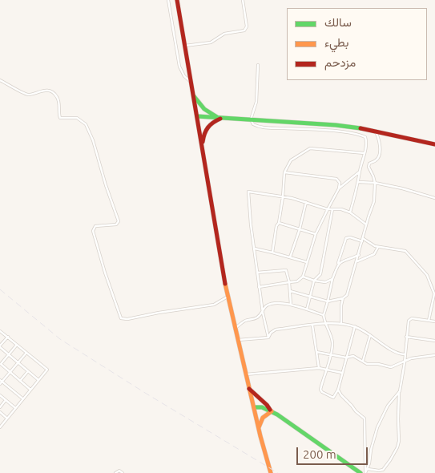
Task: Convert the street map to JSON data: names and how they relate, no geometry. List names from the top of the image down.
{
  "legend": ["سالك", "بطيء", "مزدحم"],
  "scale_bar": "200 m"
}
